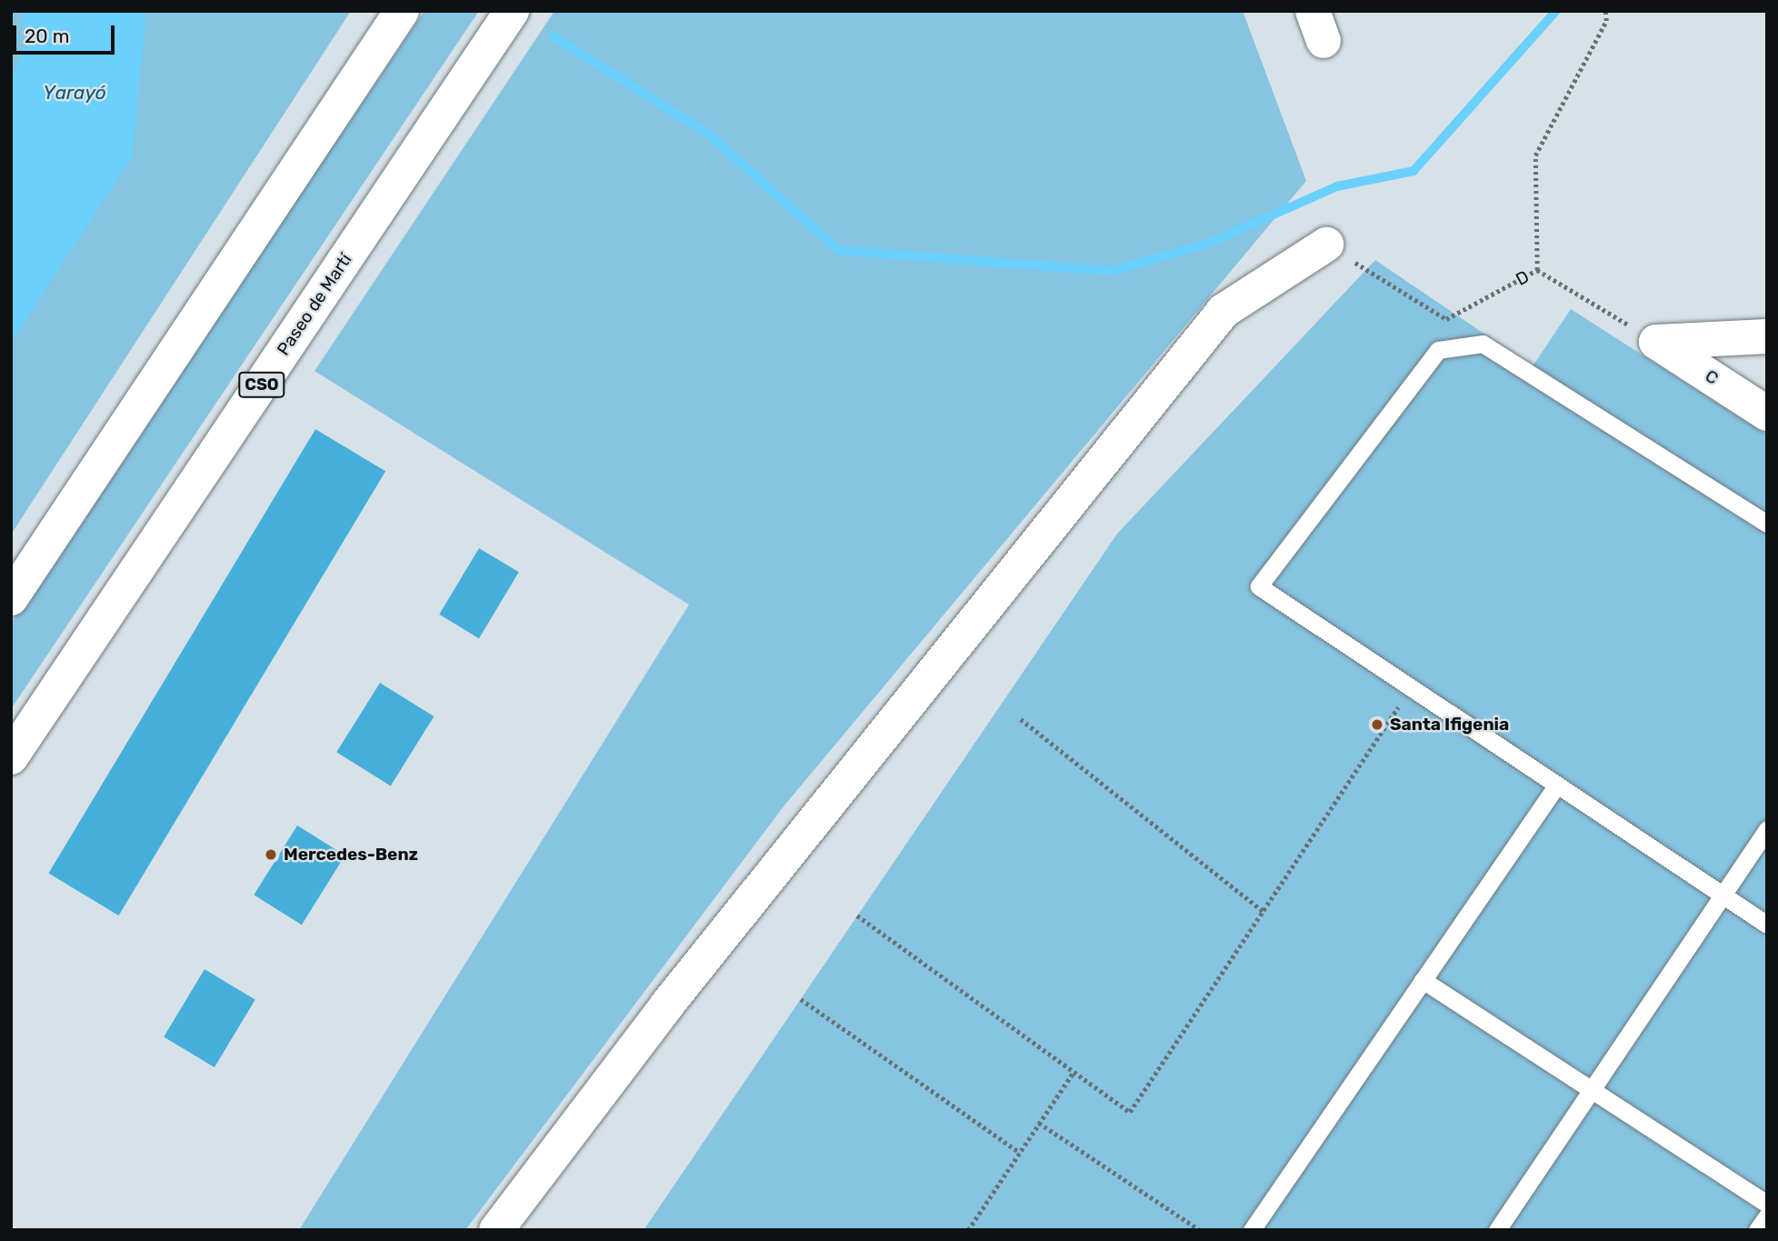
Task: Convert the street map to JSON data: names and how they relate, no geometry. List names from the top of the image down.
{
  "streets": {
    "main road": ["Paseo de Martí", "C", "CSO"],
    "path": ["D"]
  },
  "crossings": [
    ["D", "C"]
  ],
  "water": ["Yarayó"],
  "places": ["Santa Ifigenia", "Mercedes-Benz"],
  "scale_bar": "20 m"
}
